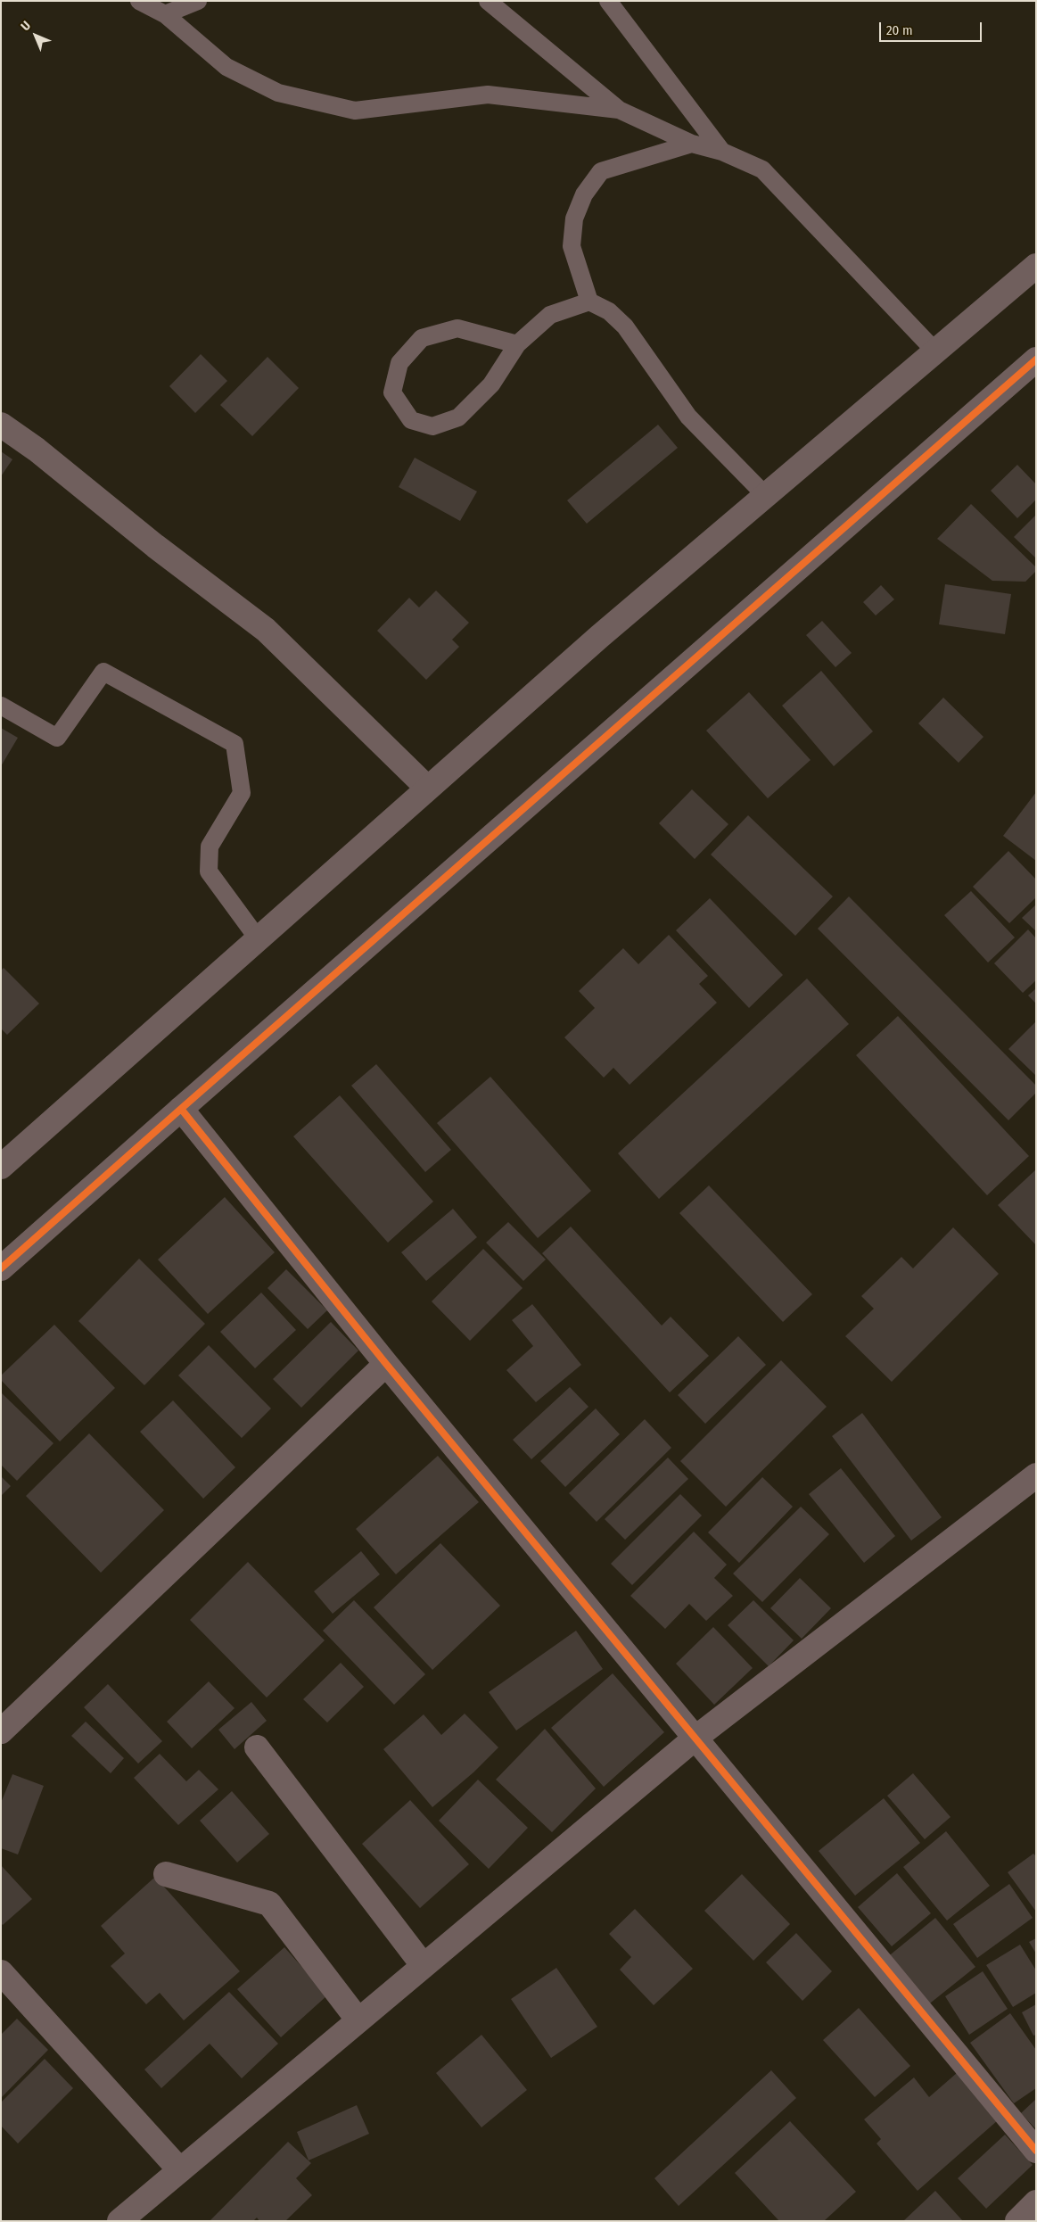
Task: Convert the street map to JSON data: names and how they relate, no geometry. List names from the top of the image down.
{
  "scale_bar": "20 m",
  "north": "top left"
}
